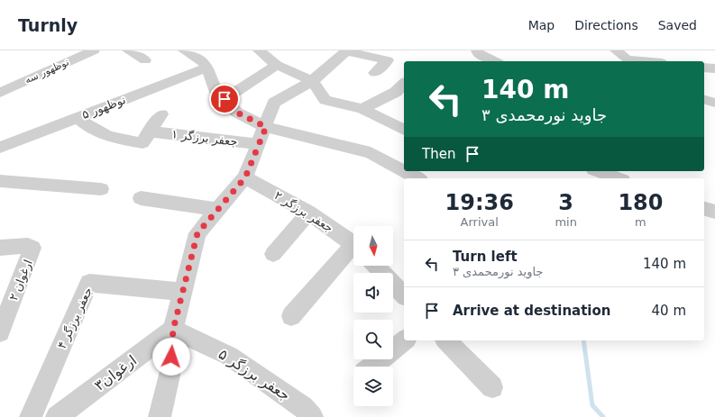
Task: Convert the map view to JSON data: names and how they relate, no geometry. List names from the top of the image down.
{
  "streets": {
    "street": [
      "نوظهور سه",
      "نوظهور ۵",
      "جعفر برزگر ۱",
      "جعفر برزگر ۲",
      "ارغوان ۲",
      "جعفر برزگر ۴",
      "ارغوان۳",
      "جعفر برزگر ۵"
    ]
  },
  "crossings": [
    ["نوظهور ۵", "جعفر برزگر ۱"],
    ["ارغوان۳", "جعفر برزگر ۵"]
  ],
  "north": "bottom",
  "page": {
    "header": "Turnly",
    "nav": ["Map", "Directions", "Saved"],
    "turn": ["140 m", "جاوید نورمحمدی ۳"],
    "then": "Then",
    "eta": [
      "19:36",
      "Arrival",
      "3",
      "min",
      "180",
      "m"
    ],
    "list": [
      {
        "name": "Turn left",
        "note": "جاوید نورمحمدی ۳",
        "value": "140 m"
      },
      {
        "name": "Arrive at destination",
        "value": "40 m"
      }
    ]
  }
}
